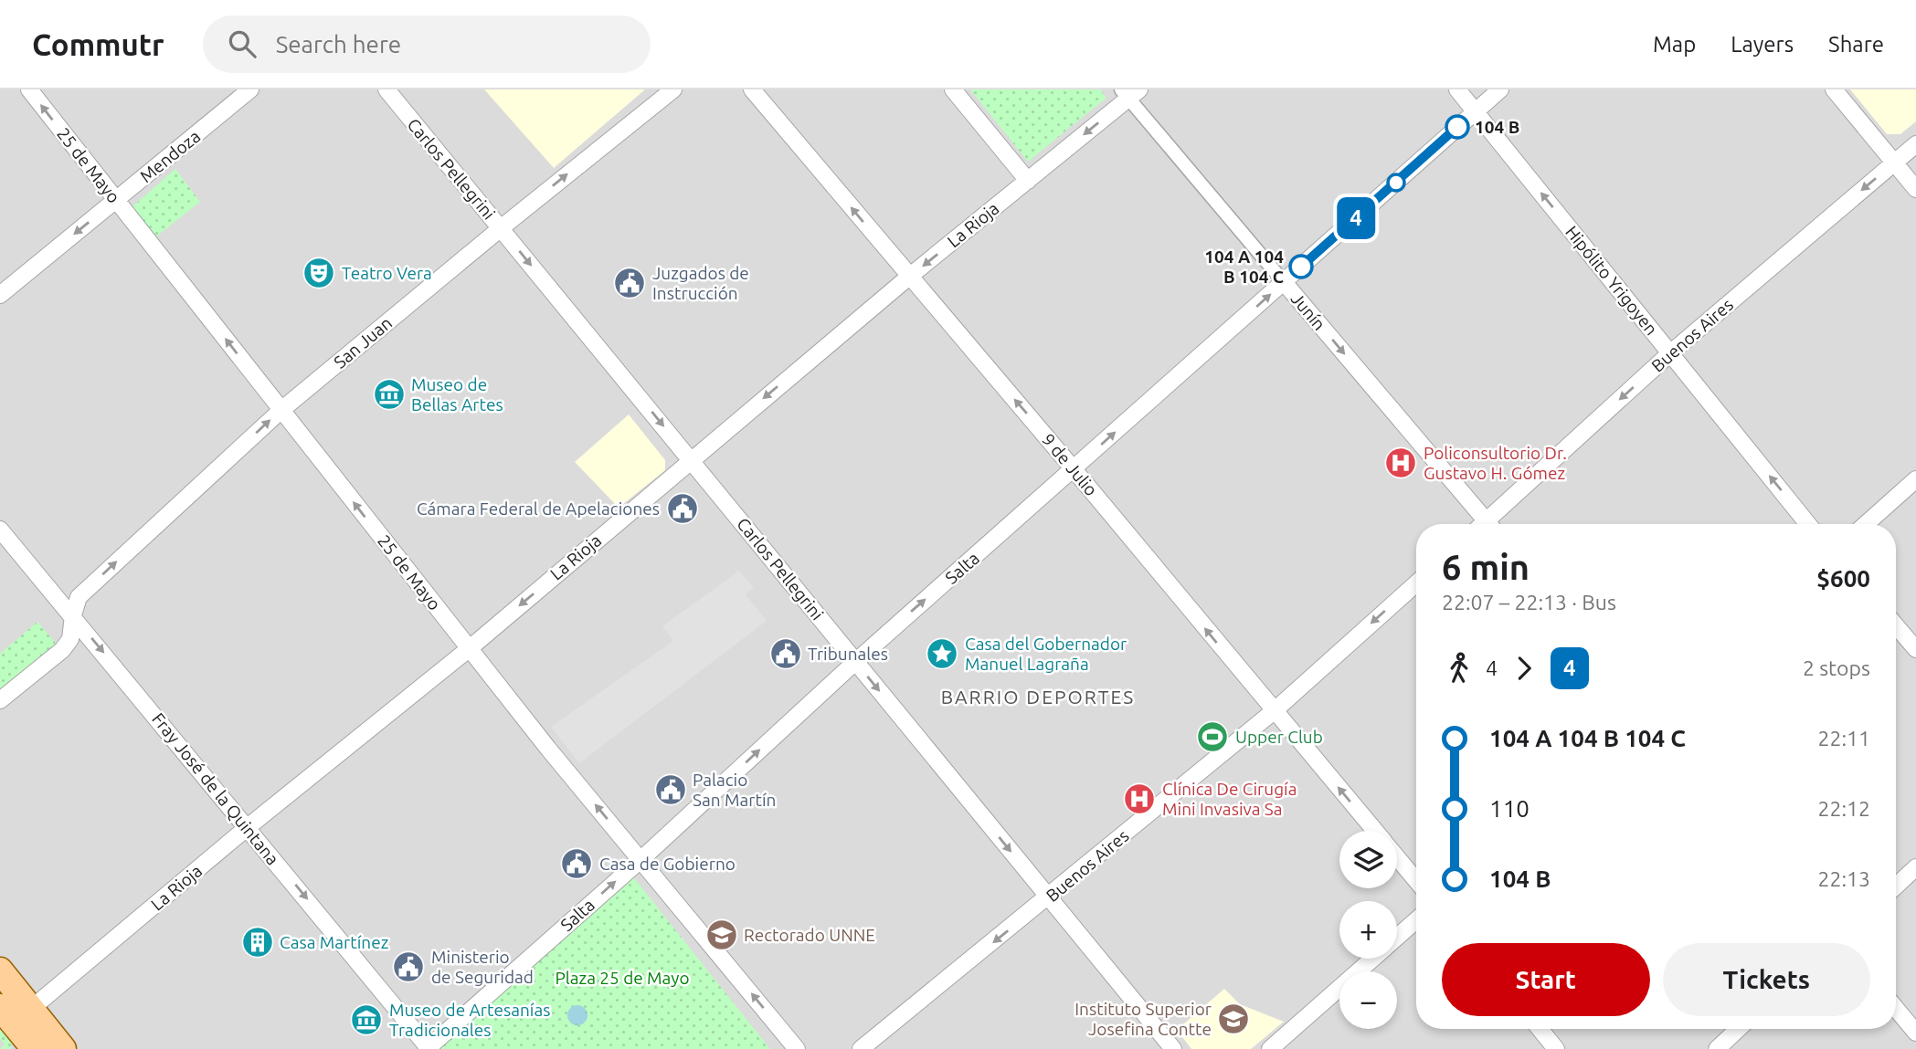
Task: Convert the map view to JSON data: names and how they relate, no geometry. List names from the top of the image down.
{
  "streets": {
    "street": [
      "Mendoza",
      "25 de Mayo",
      "Carlos Pellegrini",
      "La Rioja",
      "Hipólito Yrigoyen",
      "Junín",
      "Buenos Aires",
      "San Juan",
      "9 de Julio",
      "Salta",
      "Fray José de la Quintana"
    ]
  },
  "crossings": [
    ["Mendoza", "25 de Mayo"],
    ["25 de Mayo", "La Rioja"],
    ["25 de Mayo", "San Juan"],
    ["25 de Mayo", "Salta"],
    ["Carlos Pellegrini", "La Rioja"],
    ["Carlos Pellegrini", "Buenos Aires"],
    ["Carlos Pellegrini", "San Juan"],
    ["Carlos Pellegrini", "Salta"],
    ["La Rioja", "Junín"],
    ["La Rioja", "9 de Julio"],
    ["La Rioja", "Fray José de la Quintana"],
    ["Hipólito Yrigoyen", "Buenos Aires"],
    ["Hipólito Yrigoyen", "Salta"],
    ["Junín", "Salta"],
    ["Buenos Aires", "9 de Julio"],
    ["San Juan", "Fray José de la Quintana"],
    ["9 de Julio", "Salta"],
    ["Salta", "Fray José de la Quintana"]
  ],
  "one_way": [
    "Mendoza",
    "25 de Mayo",
    "Carlos Pellegrini",
    "La Rioja",
    "Hipólito Yrigoyen",
    "Junín",
    "Buenos Aires",
    "San Juan",
    "9 de Julio",
    "Salta",
    "Fray José de la Quintana"
  ],
  "districts": ["BARRIO DEPORTES"],
  "parks": ["Plaza 25 de Mayo"],
  "places": {
    "other": ["104 B", "104 A 104 B 104 C"],
    "theatre": ["Teatro Vera"],
    "public building": [
      "Juzgados de Instrucción",
      "Cámara Federal de Apelaciones",
      "Tribunales",
      "Palacio San Martín",
      "Casa de Gobierno",
      "Ministerio de Seguridad"
    ],
    "museum": ["Museo de Bellas Artes", "Museo de Artesanías Tradicionales"],
    "hospital": ["Policonsultorio Dr. Gustavo H. Gómez", "Clínica De Cirugía Mini Invasiva Sa"],
    "place": ["Casa del Gobernador Manuel Lagraña"],
    "sports": ["Upper Club"],
    "school or university": ["Rectorado UNNE", "Instituto Superior Josefina Contte"],
    "building": ["Casa Martínez"]
  },
  "lines": ["bus line 4"],
  "page": {
    "header": "Commutr",
    "search": "Search here",
    "nav": ["Map", "Layers", "Share"],
    "on_map": "4",
    "heading": ["6 min", "22:07 – 22:13 · Bus", "$600"],
    "legs": ["4", "4", "2 stops"],
    "list": [
      {
        "name": "104 A 104 B 104 C",
        "value": "22:11"
      },
      {
        "name": "110",
        "value": "22:12"
      },
      {
        "name": "104 B",
        "value": "22:13"
      }
    ],
    "map_buttons": ["+", "−"],
    "buttons": ["Start", "Tickets"]
  }
}
